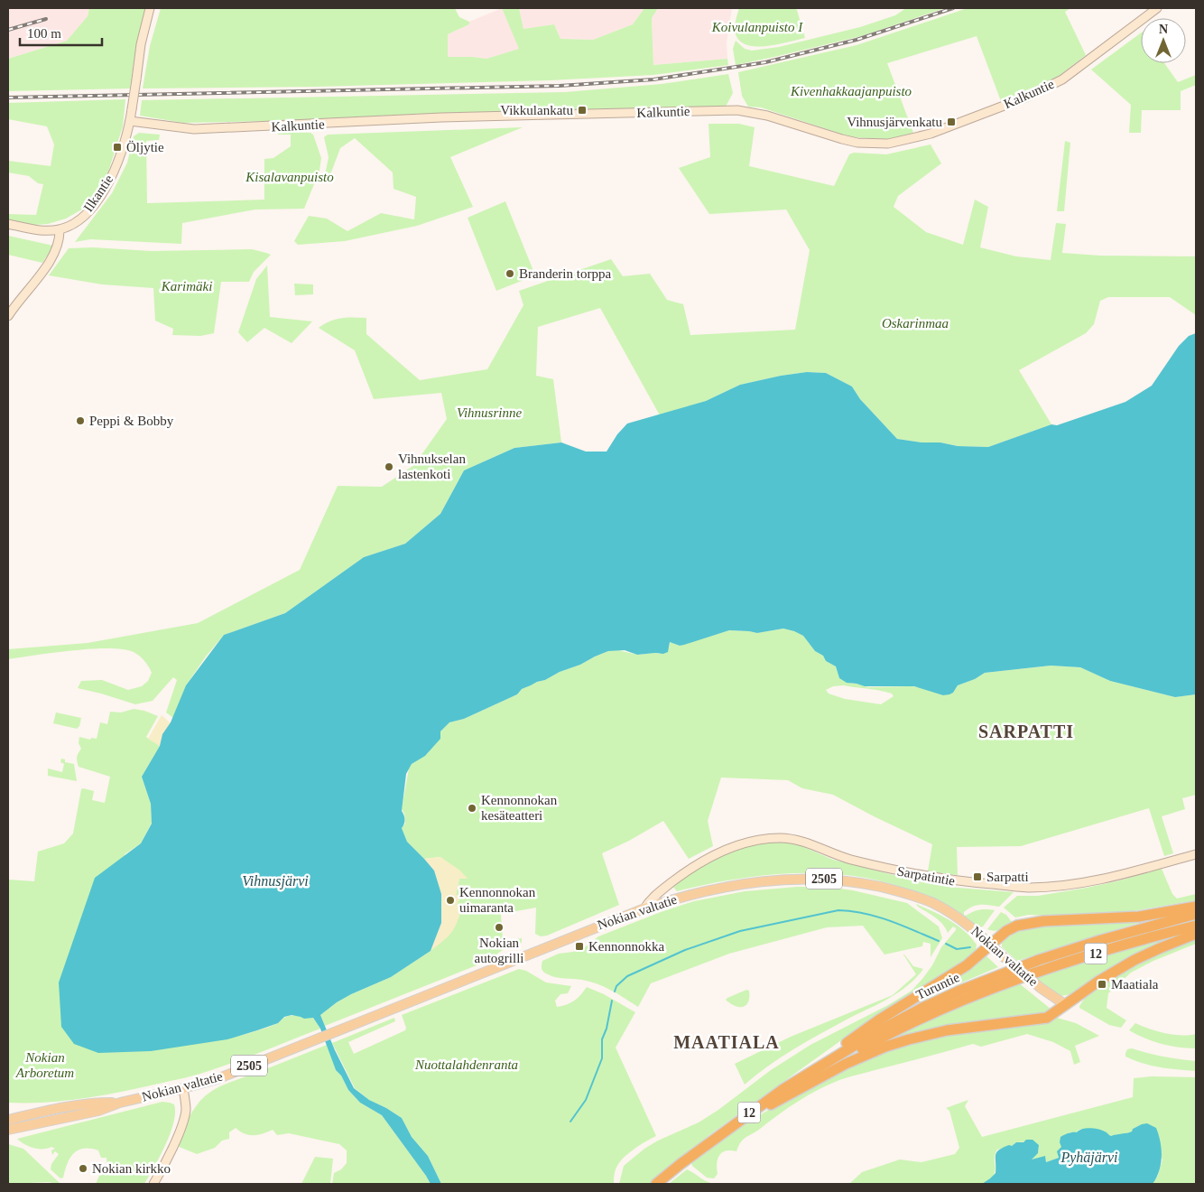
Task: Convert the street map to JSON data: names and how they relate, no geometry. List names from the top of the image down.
{
  "streets": {
    "highway": ["12", "Turuntie"],
    "main road": ["2505", "Nokian valtatie"],
    "street": ["Kalkuntie", "Ilkantie", "Sarpatintie"]
  },
  "crossings": [
    ["Kalkuntie", "Ilkantie"],
    ["Sarpatintie", "Nokian valtatie"]
  ],
  "districts": ["SARPATTI", "MAATIALA"],
  "water": ["Vihnusjärvi", "Pyhäjärvi"],
  "parks": [
    "Koivulanpuisto I",
    "Kivenhakkaajanpuisto",
    "Kisalavanpuisto",
    "Karimäki",
    "Oskarinmaa",
    "Vihnusrinne",
    "Nokian Arboretum",
    "Nuottalahdenranta"
  ],
  "places": {
    "transit": [
      "Vikkulankatu",
      "Vihnusjärvenkatu",
      "Öljytie",
      "Sarpatti",
      "Kennonnokka",
      "Maatiala"
    ],
    "other": [
      "Branderin torppa",
      "Peppi & Bobby",
      "Vihnukselan lastenkoti",
      "Kennonnokan kesäteatteri",
      "Kennonnokan uimaranta",
      "Nokian autogrilli",
      "Nokian kirkko"
    ]
  },
  "scale_bar": "100 m",
  "north": "top"
}
